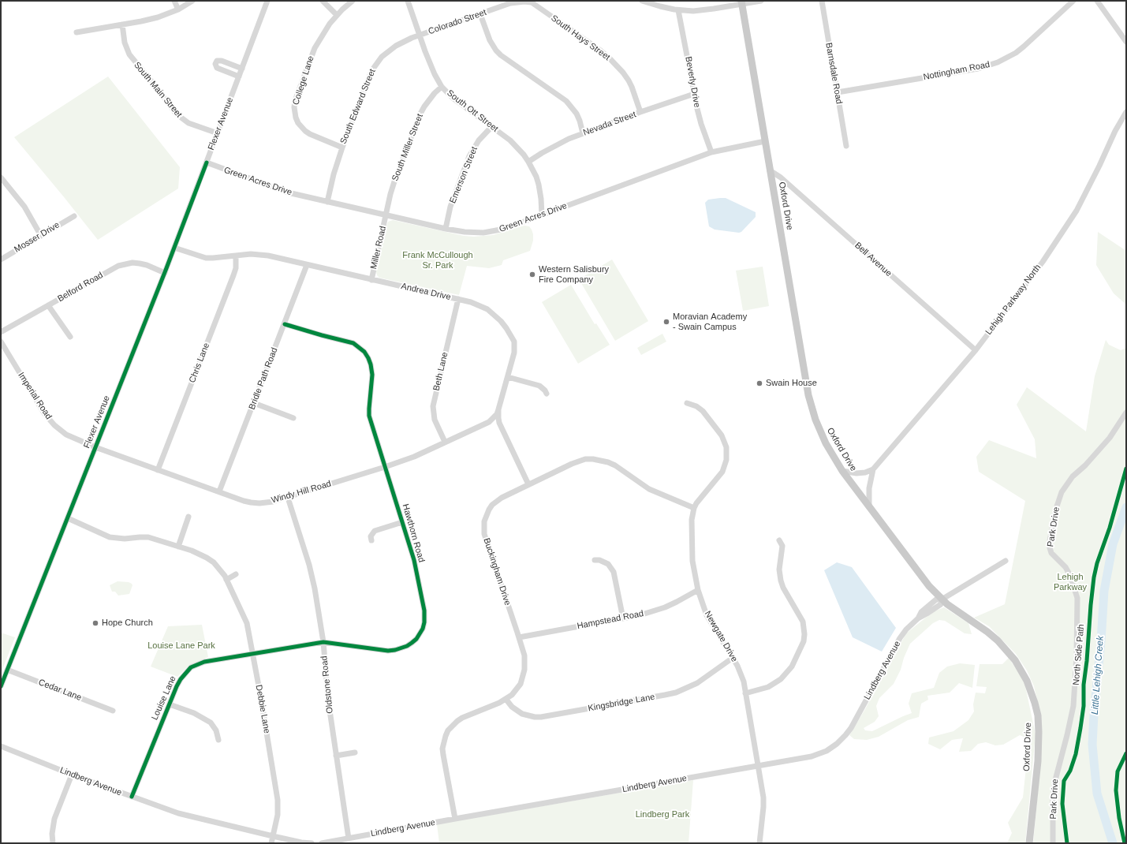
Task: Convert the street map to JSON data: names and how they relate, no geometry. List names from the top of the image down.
{
  "streets": {
    "main road": ["Oxford Drive"],
    "street": [
      "Colorado Street",
      "South Hays Street",
      "Nottingham Road",
      "Barnsdale Road",
      "College Lane",
      "Beverly Drive",
      "South Main Street",
      "South Edward Street",
      "South Ott Street",
      "Flexer Avenue",
      "Nevada Street",
      "South Miller Street",
      "Emerson Street",
      "Green Acres Drive",
      "Mosser Drive",
      "Miller Road",
      "Bell Avenue",
      "Belford Road",
      "Andrea Drive",
      "Lehigh Parkway North",
      "Chris Lane",
      "Beth Lane",
      "Bridle Path Road",
      "Imperial Road",
      "Windy Hill Road",
      "Park Drive",
      "Hawthorn Road",
      "Buckingham Drive",
      "Hampstead Road",
      "Newgate Drive",
      "Lindberg Avenue",
      "Oldstone Road",
      "Cedar Lane",
      "Louise Lane",
      "Kingsbridge Lane",
      "Debbie Lane"
    ],
    "cycle path": ["North Side Path"]
  },
  "crossings": [
    ["Colorado Street", "South Hays Street"],
    ["Colorado Street", "South Edward Street"],
    ["Colorado Street", "South Ott Street"],
    ["South Hays Street", "Nevada Street"],
    ["Nottingham Road", "Barnsdale Road"],
    ["College Lane", "South Edward Street"],
    ["Beverly Drive", "Nevada Street"],
    ["Beverly Drive", "Green Acres Drive"],
    ["South Main Street", "Flexer Avenue"],
    ["South Edward Street", "South Ott Street"],
    ["South Edward Street", "Green Acres Drive"],
    ["South Ott Street", "Nevada Street"],
    ["South Ott Street", "South Miller Street"],
    ["South Ott Street", "Emerson Street"],
    ["South Ott Street", "Green Acres Drive"],
    ["Flexer Avenue", "Green Acres Drive"],
    ["Flexer Avenue", "Belford Road"],
    ["Flexer Avenue", "Andrea Drive"],
    ["Flexer Avenue", "Imperial Road"],
    ["Flexer Avenue", "Windy Hill Road"],
    ["Flexer Avenue", "Cedar Lane"],
    ["Flexer Avenue", "Debbie Lane"],
    ["South Miller Street", "Green Acres Drive"],
    ["South Miller Street", "Miller Road"],
    ["Emerson Street", "Green Acres Drive"],
    ["Green Acres Drive", "Oxford Drive"],
    ["Green Acres Drive", "Miller Road"],
    ["Oxford Drive", "Bell Avenue"],
    ["Oxford Drive", "Lehigh Parkway North"],
    ["Oxford Drive", "Lindberg Avenue"],
    ["Miller Road", "Andrea Drive"],
    ["Bell Avenue", "Lehigh Parkway North"],
    ["Andrea Drive", "Chris Lane"],
    ["Andrea Drive", "Beth Lane"],
    ["Andrea Drive", "Bridle Path Road"],
    ["Andrea Drive", "Windy Hill Road"],
    ["Andrea Drive", "Buckingham Drive"],
    ["Chris Lane", "Windy Hill Road"],
    ["Beth Lane", "Windy Hill Road"],
    ["Bridle Path Road", "Windy Hill Road"],
    ["Bridle Path Road", "Hawthorn Road"],
    ["Imperial Road", "Windy Hill Road"],
    ["Windy Hill Road", "Hawthorn Road"],
    ["Windy Hill Road", "Oldstone Road"],
    ["Hawthorn Road", "Oldstone Road"],
    ["Hawthorn Road", "Louise Lane"],
    ["Hawthorn Road", "Debbie Lane"],
    ["Buckingham Drive", "Hampstead Road"],
    ["Buckingham Drive", "Newgate Drive"],
    ["Buckingham Drive", "Lindberg Avenue"],
    ["Buckingham Drive", "Kingsbridge Lane"],
    ["Hampstead Road", "Newgate Drive"],
    ["Newgate Drive", "Lindberg Avenue"],
    ["Newgate Drive", "Kingsbridge Lane"],
    ["Lindberg Avenue", "Oldstone Road"],
    ["Lindberg Avenue", "Louise Lane"],
    ["Lindberg Avenue", "Debbie Lane"],
    ["Louise Lane", "Debbie Lane"]
  ],
  "water": ["Little Lehigh Creek"],
  "parks": [
    "Frank McCullough Sr. Park",
    "Lehigh Parkway",
    "Louise Lane Park",
    "Lindberg Park"
  ],
  "places": [
    "Western Salisbury Fire Company",
    "Moravian Academy - Swain Campus",
    "Swain House",
    "Hope Church"
  ]
}
